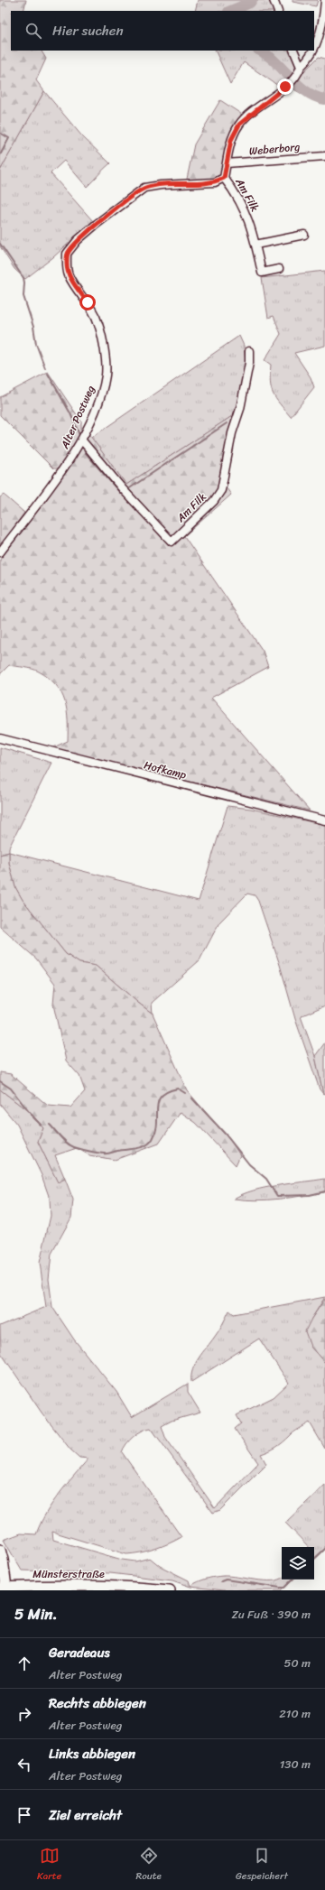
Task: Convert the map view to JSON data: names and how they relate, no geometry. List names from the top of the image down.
{
  "streets": {
    "main road": ["Münsterstraße"],
    "street": [
      "Weberborg",
      "Am Filk",
      "Alter Postweg",
      "Hofkamp"
    ]
  },
  "crossings": [
    ["Am Filk", "Alter Postweg"]
  ],
  "page": {
    "search": "Hier suchen",
    "heading": ["5 Min.", "Zu Fuß · 390 m"],
    "list": [
      ["Geradeaus", "Alter Postweg", "50 m"],
      ["Rechts abbiegen", "Alter Postweg", "210 m"],
      ["Links abbiegen", "Alter Postweg", "130 m"],
      "Ziel erreicht"
    ],
    "nav": ["Karte", "Route", "Gespeichert"]
  }
}
